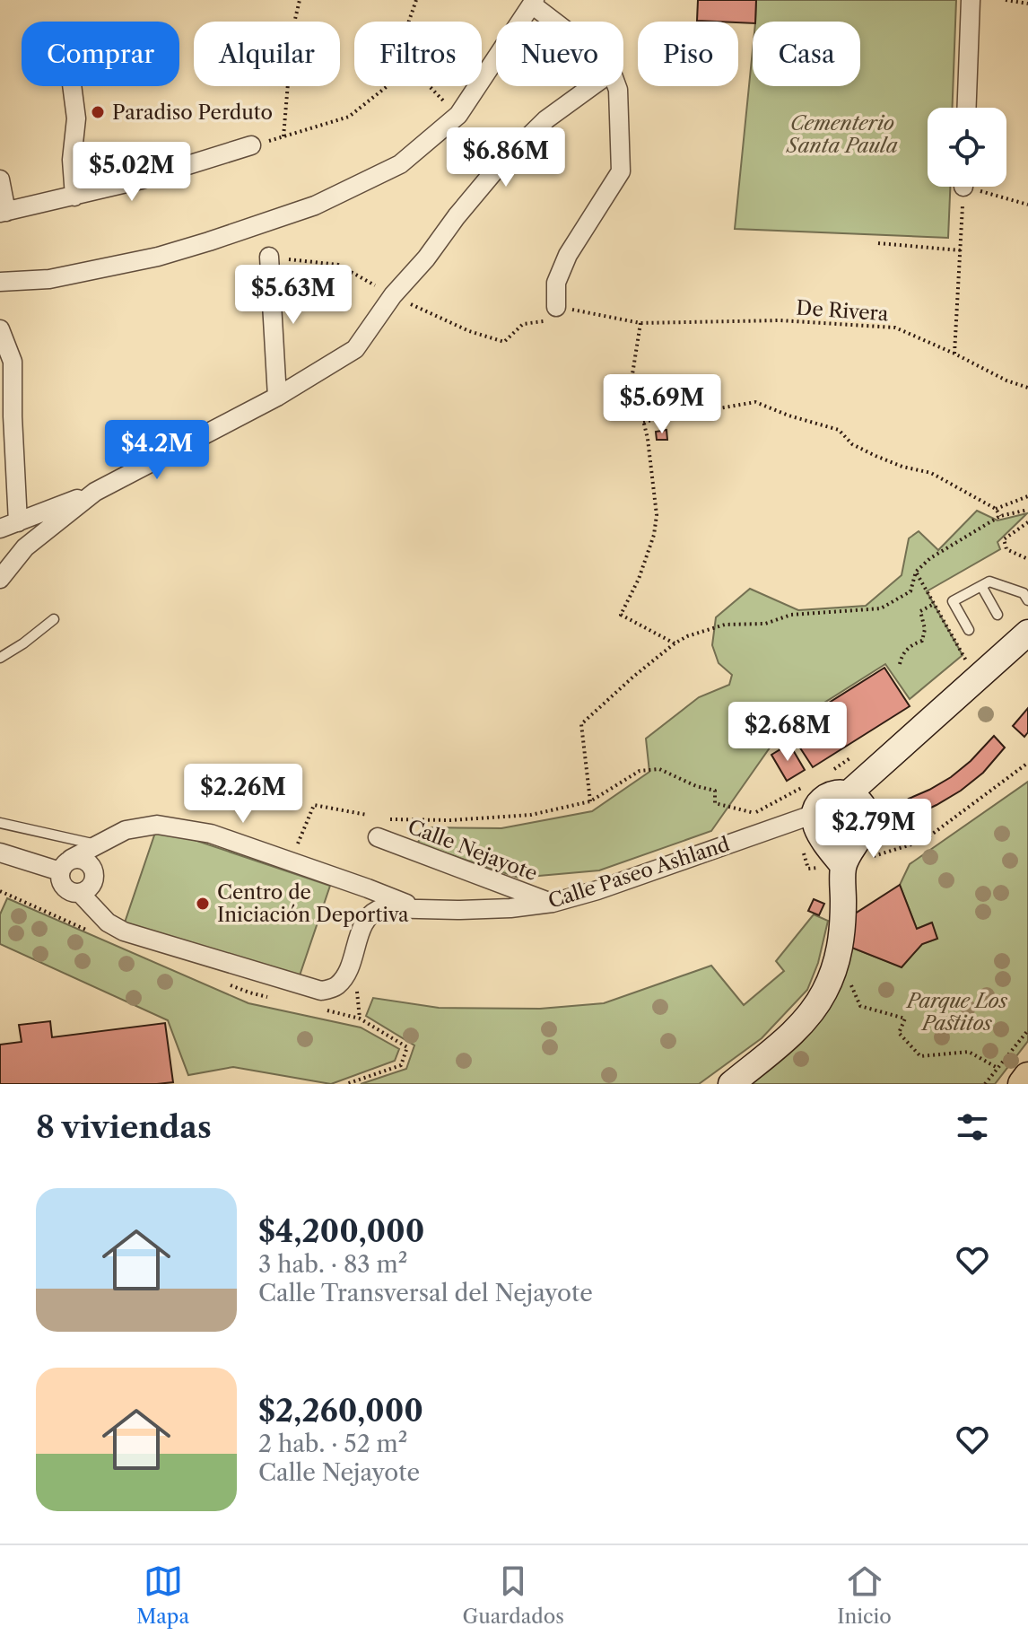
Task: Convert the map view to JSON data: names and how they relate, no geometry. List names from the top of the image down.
{
  "streets": {
    "street": ["Calle Nejayote", "Calle Paseo Ashland"],
    "path": ["De Rivera"]
  },
  "crossings": [
    ["Calle Nejayote", "Calle Paseo Ashland"]
  ],
  "parks": ["Cementerio Santa Paula", "Parque Los Pastitos"],
  "places": ["Paradiso Perduto", "Centro de Iniciación Deportiva"],
  "page": {
    "chip": [
      "Comprar",
      "Alquilar",
      "Filtros",
      "Nuevo",
      "Piso",
      "Casa"
    ],
    "price": [
      "$6.86M",
      "$5.02M",
      "$5.63M",
      "$5.69M",
      "$4.2M",
      "$2.68M",
      "$2.26M",
      "$2.79M"
    ],
    "heading": "8 viviendas",
    "list": [
      {
        "name": "$4,200,000",
        "note": "3 hab. · 83 m² · Calle Transversal del Nejayote"
      },
      {
        "name": "$2,260,000",
        "note": "2 hab. · 52 m² · Calle Nejayote"
      }
    ],
    "tabs": ["Mapa", "Guardados", "Inicio"]
  }
}
